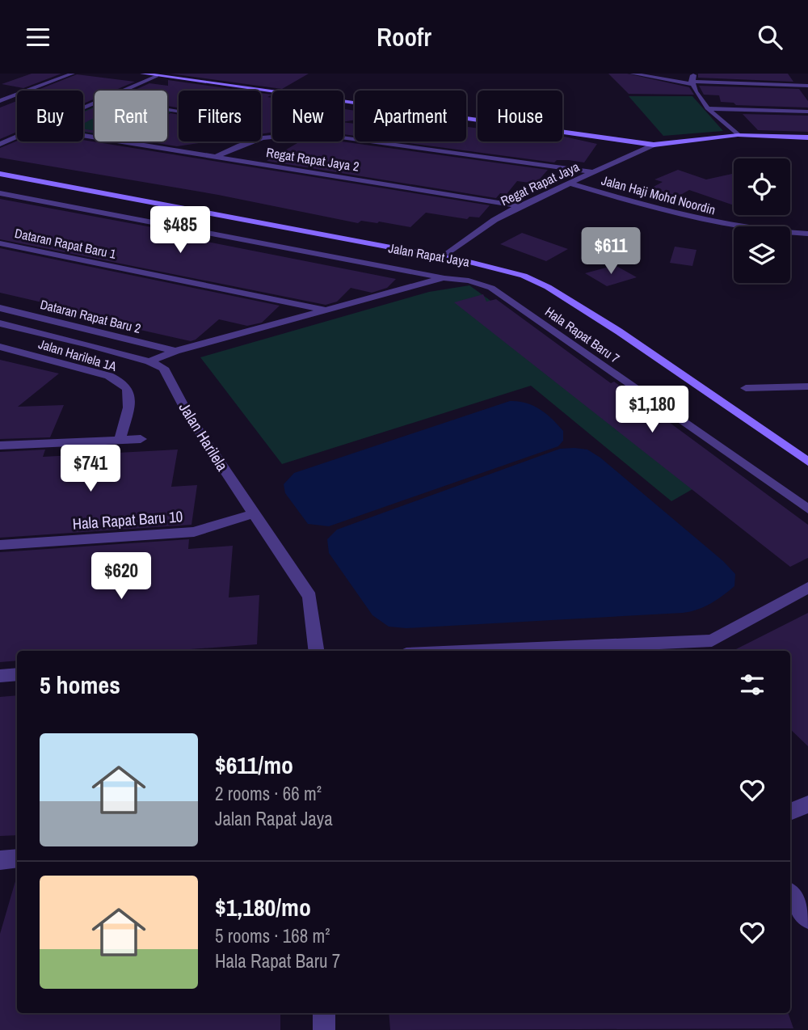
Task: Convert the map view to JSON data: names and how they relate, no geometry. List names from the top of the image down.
{
  "streets": {
    "street": [
      "Regat Rapat Jaya 2",
      "Regat Rapat Jaya",
      "Jalan Haji Mohd Noordin",
      "Dataran Rapat Baru 1",
      "Jalan Rapat Jaya",
      "Dataran Rapat Baru 2",
      "Hala Rapat Baru 7",
      "Jalan Harilela 1A",
      "Jalan Harilela",
      "Hala Rapat Baru 10"
    ]
  },
  "crossings": [
    ["Regat Rapat Jaya 2", "Regat Rapat Jaya"],
    ["Regat Rapat Jaya", "Jalan Haji Mohd Noordin"],
    ["Regat Rapat Jaya", "Jalan Rapat Jaya"],
    ["Jalan Rapat Jaya", "Hala Rapat Baru 7"],
    ["Jalan Harilela", "Hala Rapat Baru 10"]
  ],
  "page": {
    "header": "Roofr",
    "chip": [
      "Buy",
      "Rent",
      "Filters",
      "New",
      "Apartment",
      "House"
    ],
    "price": [
      "$485",
      "$611",
      "$1,180",
      "$741",
      "$620"
    ],
    "heading": "5 homes",
    "list": [
      {
        "name": "$611/mo",
        "note": "2 rooms · 66 m² · Jalan Rapat Jaya"
      },
      {
        "name": "$1,180/mo",
        "note": "5 rooms · 168 m² · Hala Rapat Baru 7"
      }
    ]
  }
}
